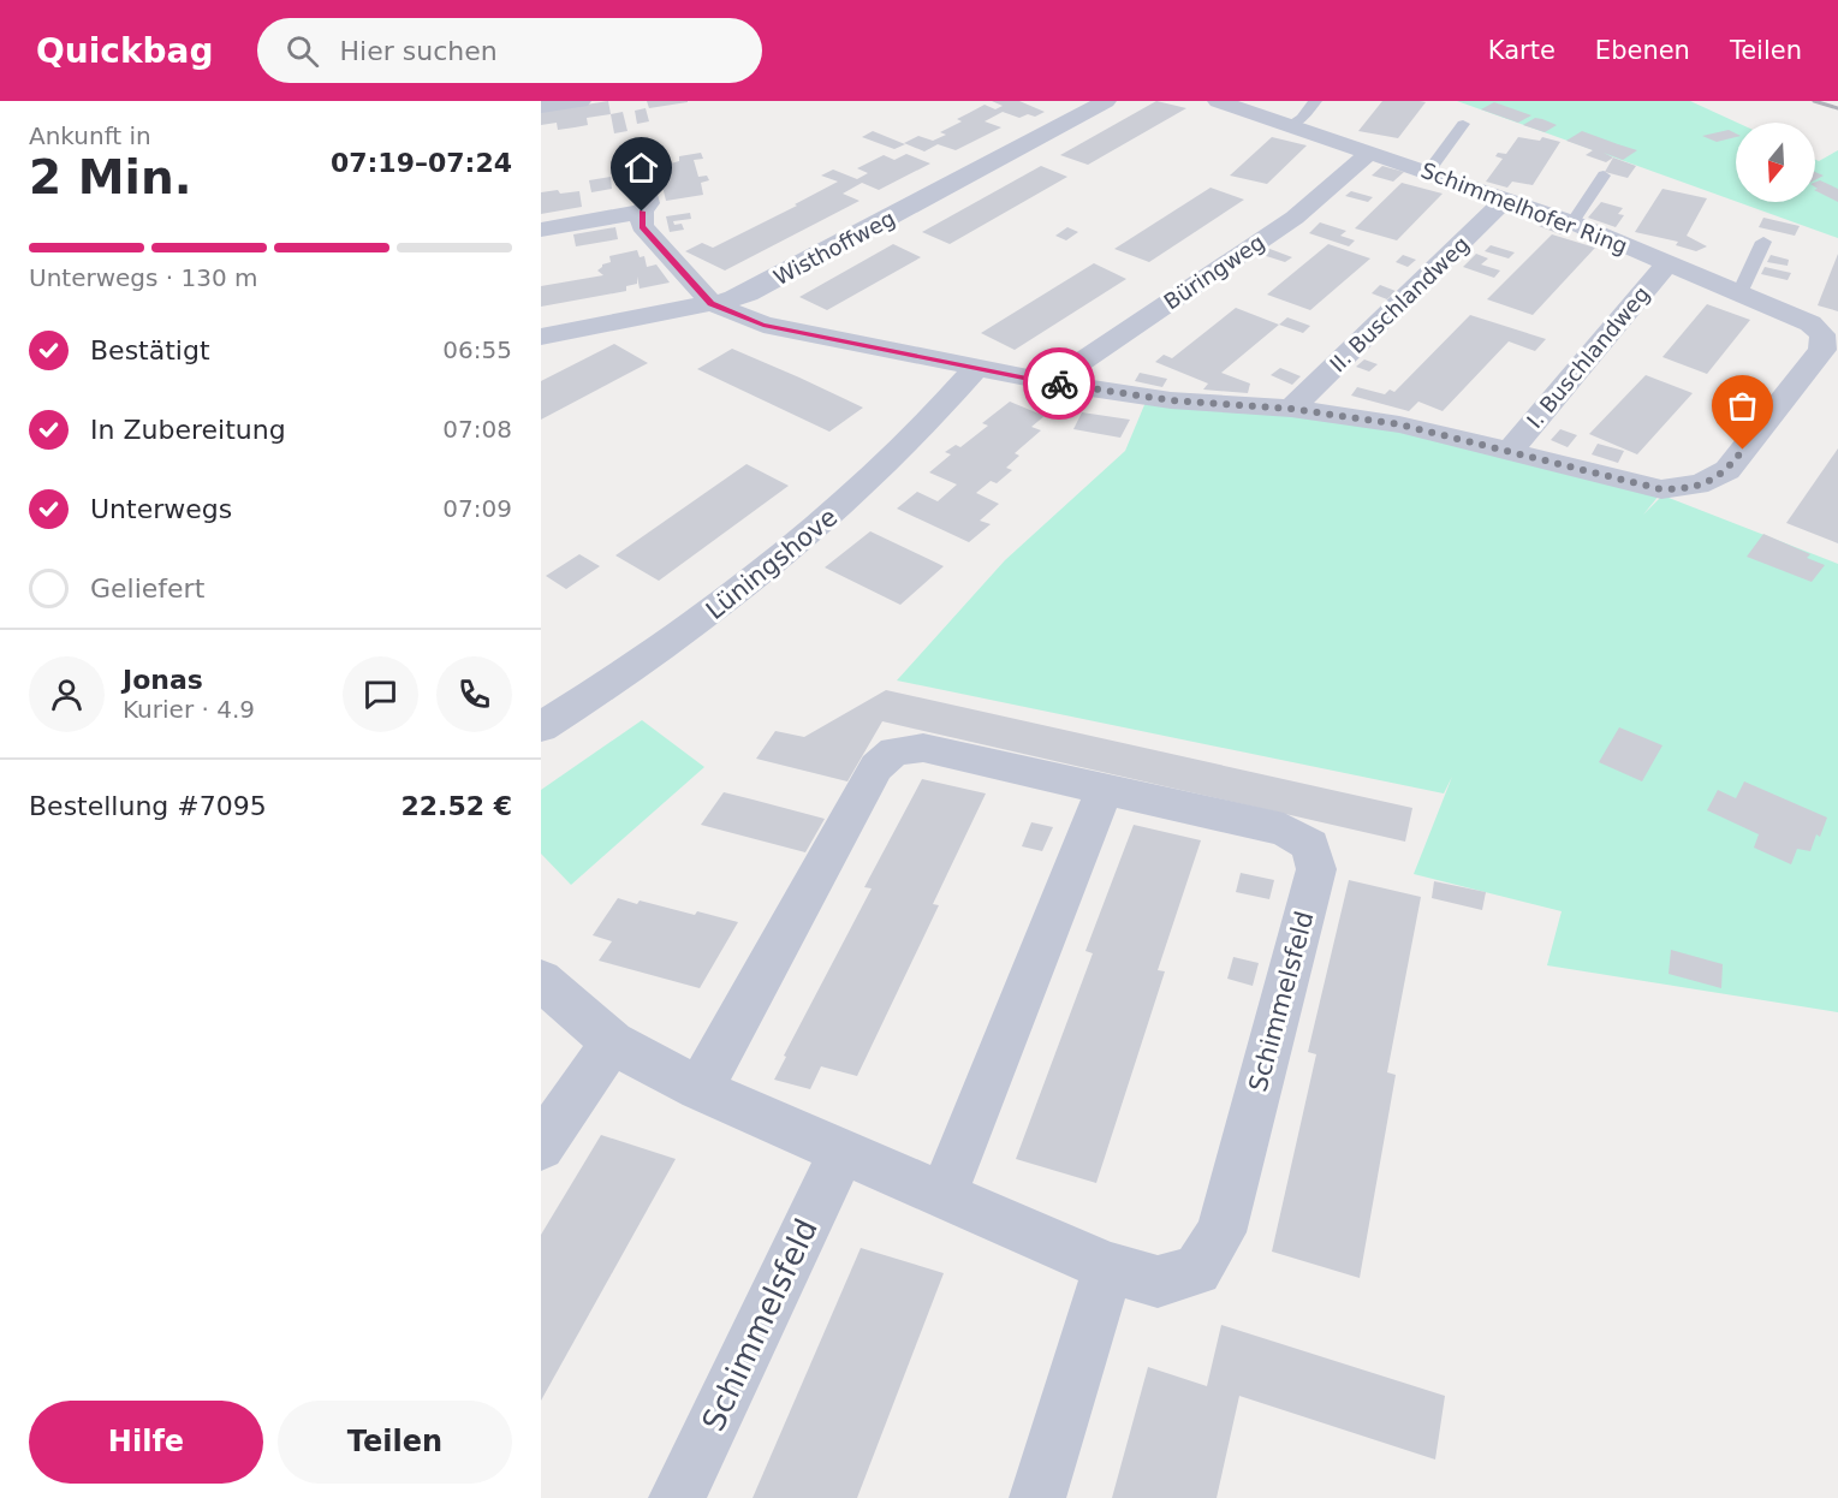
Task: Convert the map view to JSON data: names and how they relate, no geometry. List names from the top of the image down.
{
  "streets": {
    "street": [
      "Schimmelhofer Ring",
      "Wisthoffweg",
      "Büringweg",
      "II. Buschlandweg",
      "I. Buschlandweg",
      "Lüningshove",
      "Schimmelsfeld"
    ]
  },
  "crossings": [
    ["Schimmelhofer Ring", "Wisthoffweg"],
    ["Schimmelhofer Ring", "Büringweg"],
    ["Schimmelhofer Ring", "II. Buschlandweg"],
    ["Schimmelhofer Ring", "I. Buschlandweg"],
    ["Schimmelhofer Ring", "Lüningshove"]
  ],
  "north": "bottom",
  "page": {
    "header": "Quickbag",
    "search": "Hier suchen",
    "nav": ["Karte", "Ebenen", "Teilen"],
    "heading": ["2 Min.", "Ankunft in", "07:19–07:24"],
    "panel": [
      "Jonas",
      "Kurier · 4.9",
      "Bestellung #7095",
      "22.52 €"
    ],
    "bar": "Unterwegs · 130 m",
    "list": [
      ["Bestätigt", "06:55"],
      ["In Zubereitung", "07:08"],
      ["Unterwegs", "07:09"],
      "Geliefert"
    ],
    "buttons": ["Hilfe", "Teilen"]
  }
}
